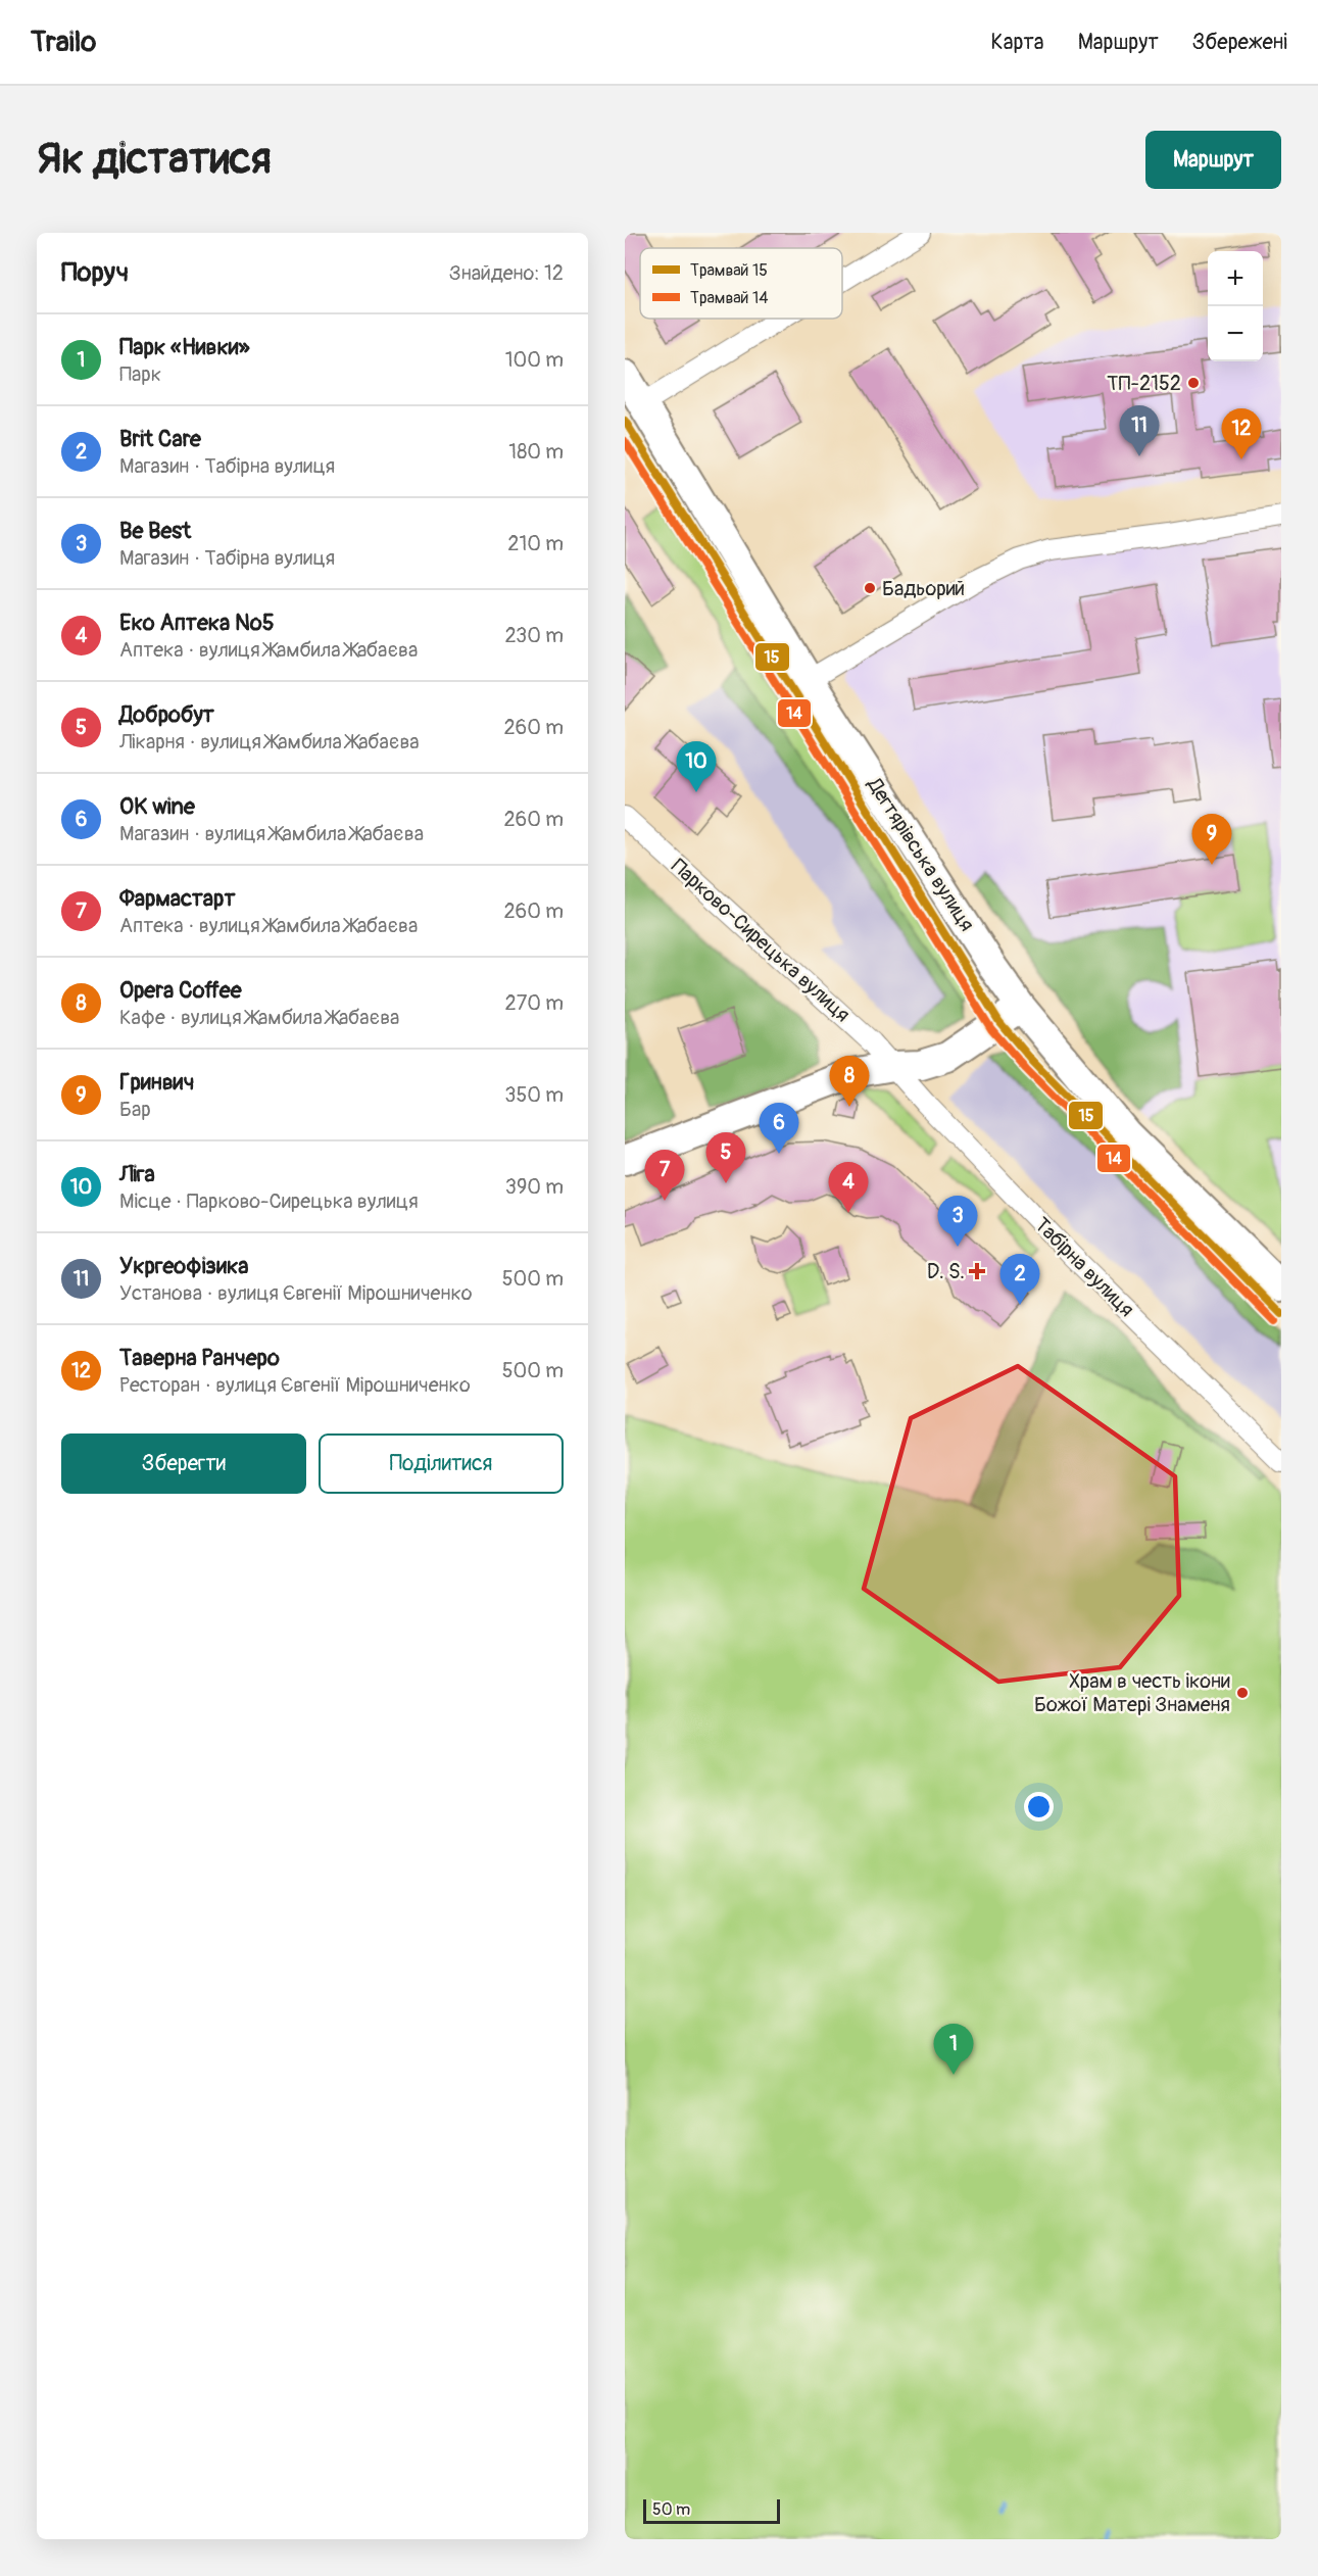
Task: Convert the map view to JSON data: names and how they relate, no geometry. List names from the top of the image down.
{
  "streets": {
    "main road": ["Дегтярівська вулиця"],
    "street": ["Парково-Сирецька вулиця", "Табірна вулиця"]
  },
  "crossings": [
    ["Парково-Сирецька вулиця", "Табірна вулиця"]
  ],
  "places": {
    "other": ["ТП-2152", "Бадьорий", "Храм в честь ікони Божої Матері Знаменя"],
    "health": ["D. S."]
  },
  "lines": ["tram line 15", "tram line 14"],
  "legend": ["Трамвай 15", "Трамвай 14"],
  "scale_bar": "50 m",
  "page": {
    "header": "Trailo",
    "nav": ["Карта", "Маршрут", "Збережені"],
    "buttons": [
      "Маршрут",
      ["Зберегти", "Поділитися"]
    ],
    "title": "Як дістатися",
    "heading": ["Поруч", "Знайдено: 12"],
    "map_buttons": ["+", "−"],
    "list": [
      {
        "mark": "1",
        "name": "Парк «Нивки»",
        "note": "Парк",
        "value": "100 m"
      },
      {
        "mark": "2",
        "name": "Brit Care",
        "note": "Магазин · Табірна вулиця",
        "value": "180 m"
      },
      {
        "mark": "3",
        "name": "Be Best",
        "note": "Магазин · Табірна вулиця",
        "value": "210 m"
      },
      {
        "mark": "4",
        "name": "Еко Аптека №5",
        "note": "Аптека · вулиця Жамбила Жабаєва",
        "value": "230 m"
      },
      {
        "mark": "5",
        "name": "Добробут",
        "note": "Лікарня · вулиця Жамбила Жабаєва",
        "value": "260 m"
      },
      {
        "mark": "6",
        "name": "OK wine",
        "note": "Магазин · вулиця Жамбила Жабаєва",
        "value": "260 m"
      },
      {
        "mark": "7",
        "name": "Фармастарт",
        "note": "Аптека · вулиця Жамбила Жабаєва",
        "value": "260 m"
      },
      {
        "mark": "8",
        "name": "Opera Coffee",
        "note": "Кафе · вулиця Жамбила Жабаєва",
        "value": "270 m"
      },
      {
        "mark": "9",
        "name": "Гринвич",
        "note": "Бар",
        "value": "350 m"
      },
      {
        "mark": "10",
        "name": "Ліга",
        "note": "Місце · Парково-Сирецька вулиця",
        "value": "390 m"
      },
      {
        "mark": "11",
        "name": "Укргеофізика",
        "note": "Установа · вулиця Євгенії Мірошниченко",
        "value": "500 m"
      },
      {
        "mark": "12",
        "name": "Таверна Ранчеро",
        "note": "Ресторан · вулиця Євгенії Мірошниченко",
        "value": "500 m"
      }
    ],
    "pins": [
      "11",
      "12",
      "10",
      "9",
      "8",
      "6",
      "5",
      "7",
      "4",
      "3",
      "2",
      "1"
    ],
    "scale": "50 m"
  }
}
